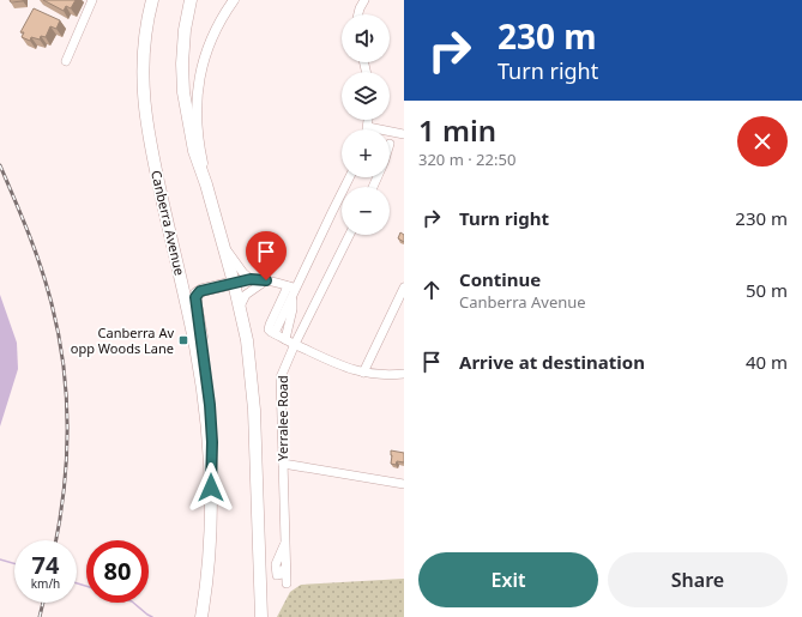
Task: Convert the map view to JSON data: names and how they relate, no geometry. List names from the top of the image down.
{
  "streets": {
    "highway": ["Canberra Avenue"],
    "street": ["Yerralee Road"]
  },
  "places": {
    "transit": ["Canberra Av opp Woods Lane"]
  },
  "page": {
    "turn": ["230 m", "Turn right"],
    "map_buttons": ["+", "−"],
    "heading": ["1 min", "320 m · 22:50"],
    "list": [
      {
        "name": "Turn right",
        "value": "230 m"
      },
      {
        "name": "Continue",
        "note": "Canberra Avenue",
        "value": "50 m"
      },
      {
        "name": "Arrive at destination",
        "value": "40 m"
      }
    ],
    "speed": "74 km/h",
    "limit": "80",
    "buttons": ["Exit", "Share"]
  }
}
